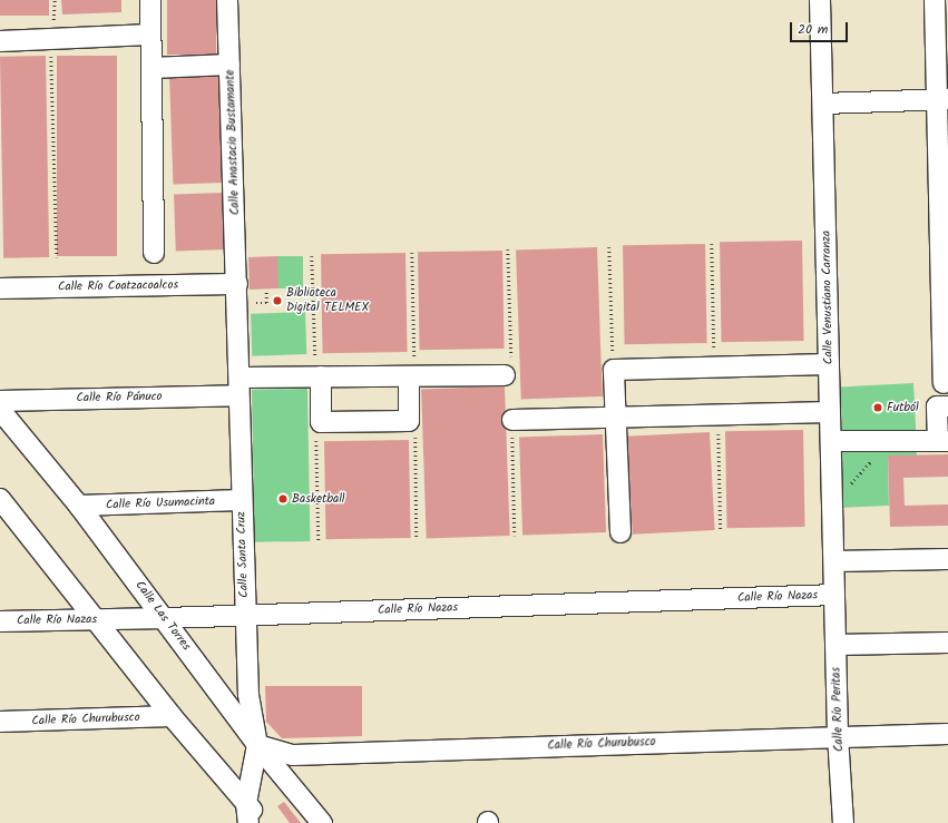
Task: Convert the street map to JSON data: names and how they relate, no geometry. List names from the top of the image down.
{
  "streets": {
    "street": [
      "Calle Anastacio Bustamante",
      "Calle Río Coatzacoalcos",
      "Calle Venustiano Carranza",
      "Calle Río Pánuco",
      "Calle Río Usumacinta",
      "Calle Santa Cruz",
      "Calle Río Nazas",
      "Calle Las Torres",
      "Calle Río Peritas",
      "Calle Río Churubusco"
    ]
  },
  "crossings": [
    ["Calle Anastacio Bustamante", "Calle Río Coatzacoalcos"],
    ["Calle Anastacio Bustamante", "Calle Santa Cruz"],
    ["Calle Río Coatzacoalcos", "Calle Santa Cruz"],
    ["Calle Venustiano Carranza", "Calle Río Nazas"],
    ["Calle Venustiano Carranza", "Calle Río Peritas"],
    ["Calle Río Pánuco", "Calle Santa Cruz"],
    ["Calle Río Usumacinta", "Calle Santa Cruz"],
    ["Calle Río Usumacinta", "Calle Las Torres"],
    ["Calle Santa Cruz", "Calle Río Nazas"],
    ["Calle Santa Cruz", "Calle Las Torres"],
    ["Calle Santa Cruz", "Calle Río Churubusco"],
    ["Calle Río Nazas", "Calle Las Torres"],
    ["Calle Río Nazas", "Calle Río Peritas"],
    ["Calle Las Torres", "Calle Río Churubusco"],
    ["Calle Río Peritas", "Calle Río Churubusco"]
  ],
  "places": ["Biblioteca Digital TELMEX", "Futból", "Basketball"],
  "scale_bar": "20 m"
}
